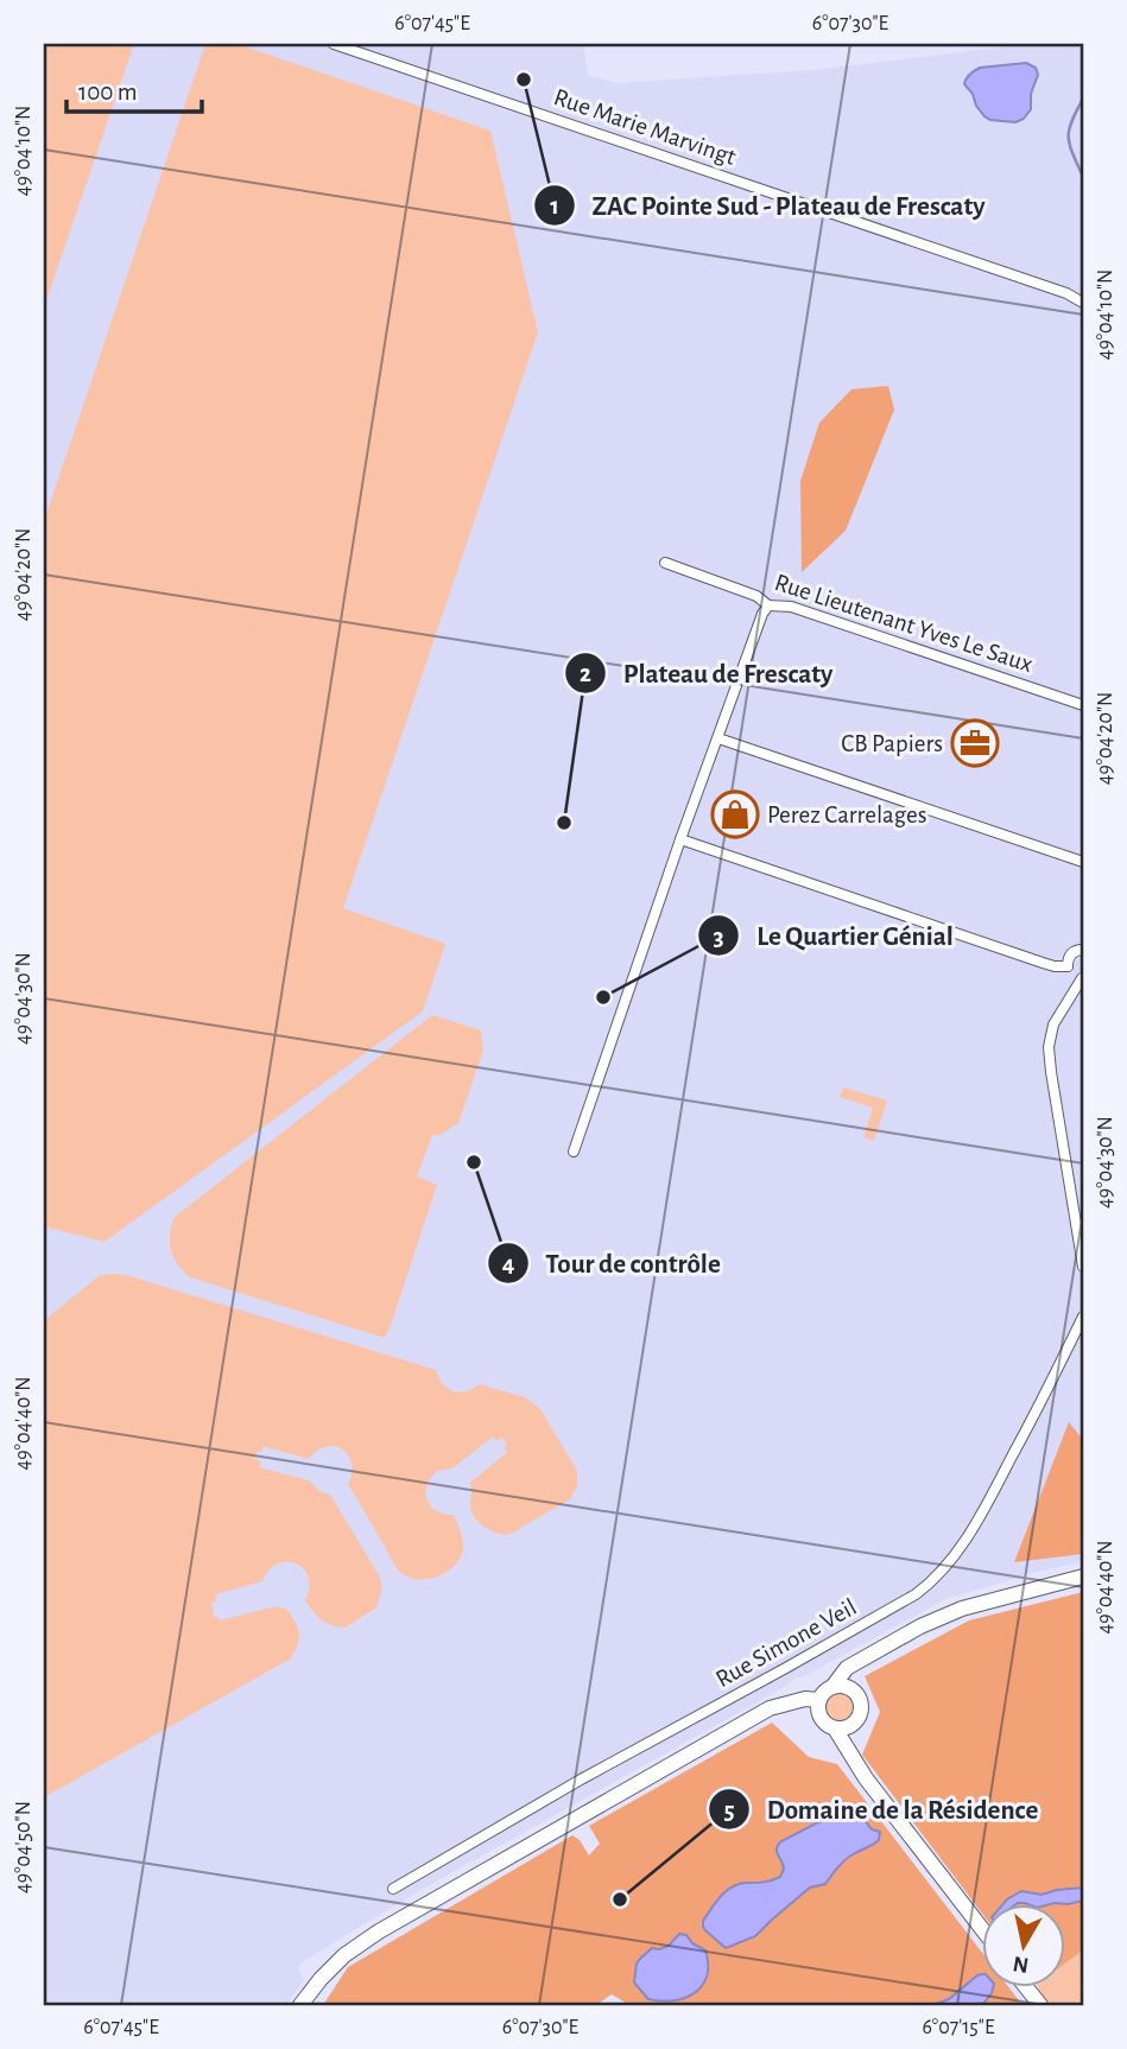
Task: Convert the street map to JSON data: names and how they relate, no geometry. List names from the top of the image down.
{
  "streets": {
    "street": ["Rue Marie Marvingt", "Rue Lieutenant Yves Le Saux", "Rue Simone Veil"]
  },
  "places": {
    "other": [
      "ZAC Pointe Sud - Plateau de Frescaty",
      "Plateau de Frescaty",
      "Le Quartier Génial",
      "Tour de contrôle",
      "Domaine de la Résidence"
    ],
    "office": ["CB Papiers"],
    "shop": ["Perez Carrelages"]
  },
  "scale_bar": "100 m",
  "north": "bottom",
  "coordinates": [
    "6°07'45\"E",
    "6°07'30\"E",
    "49°04'10\"N",
    "49°04'20\"N",
    "49°04'30\"N",
    "49°04'40\"N",
    "49°04'50\"N",
    "6°07'15\"E"
  ]
}
